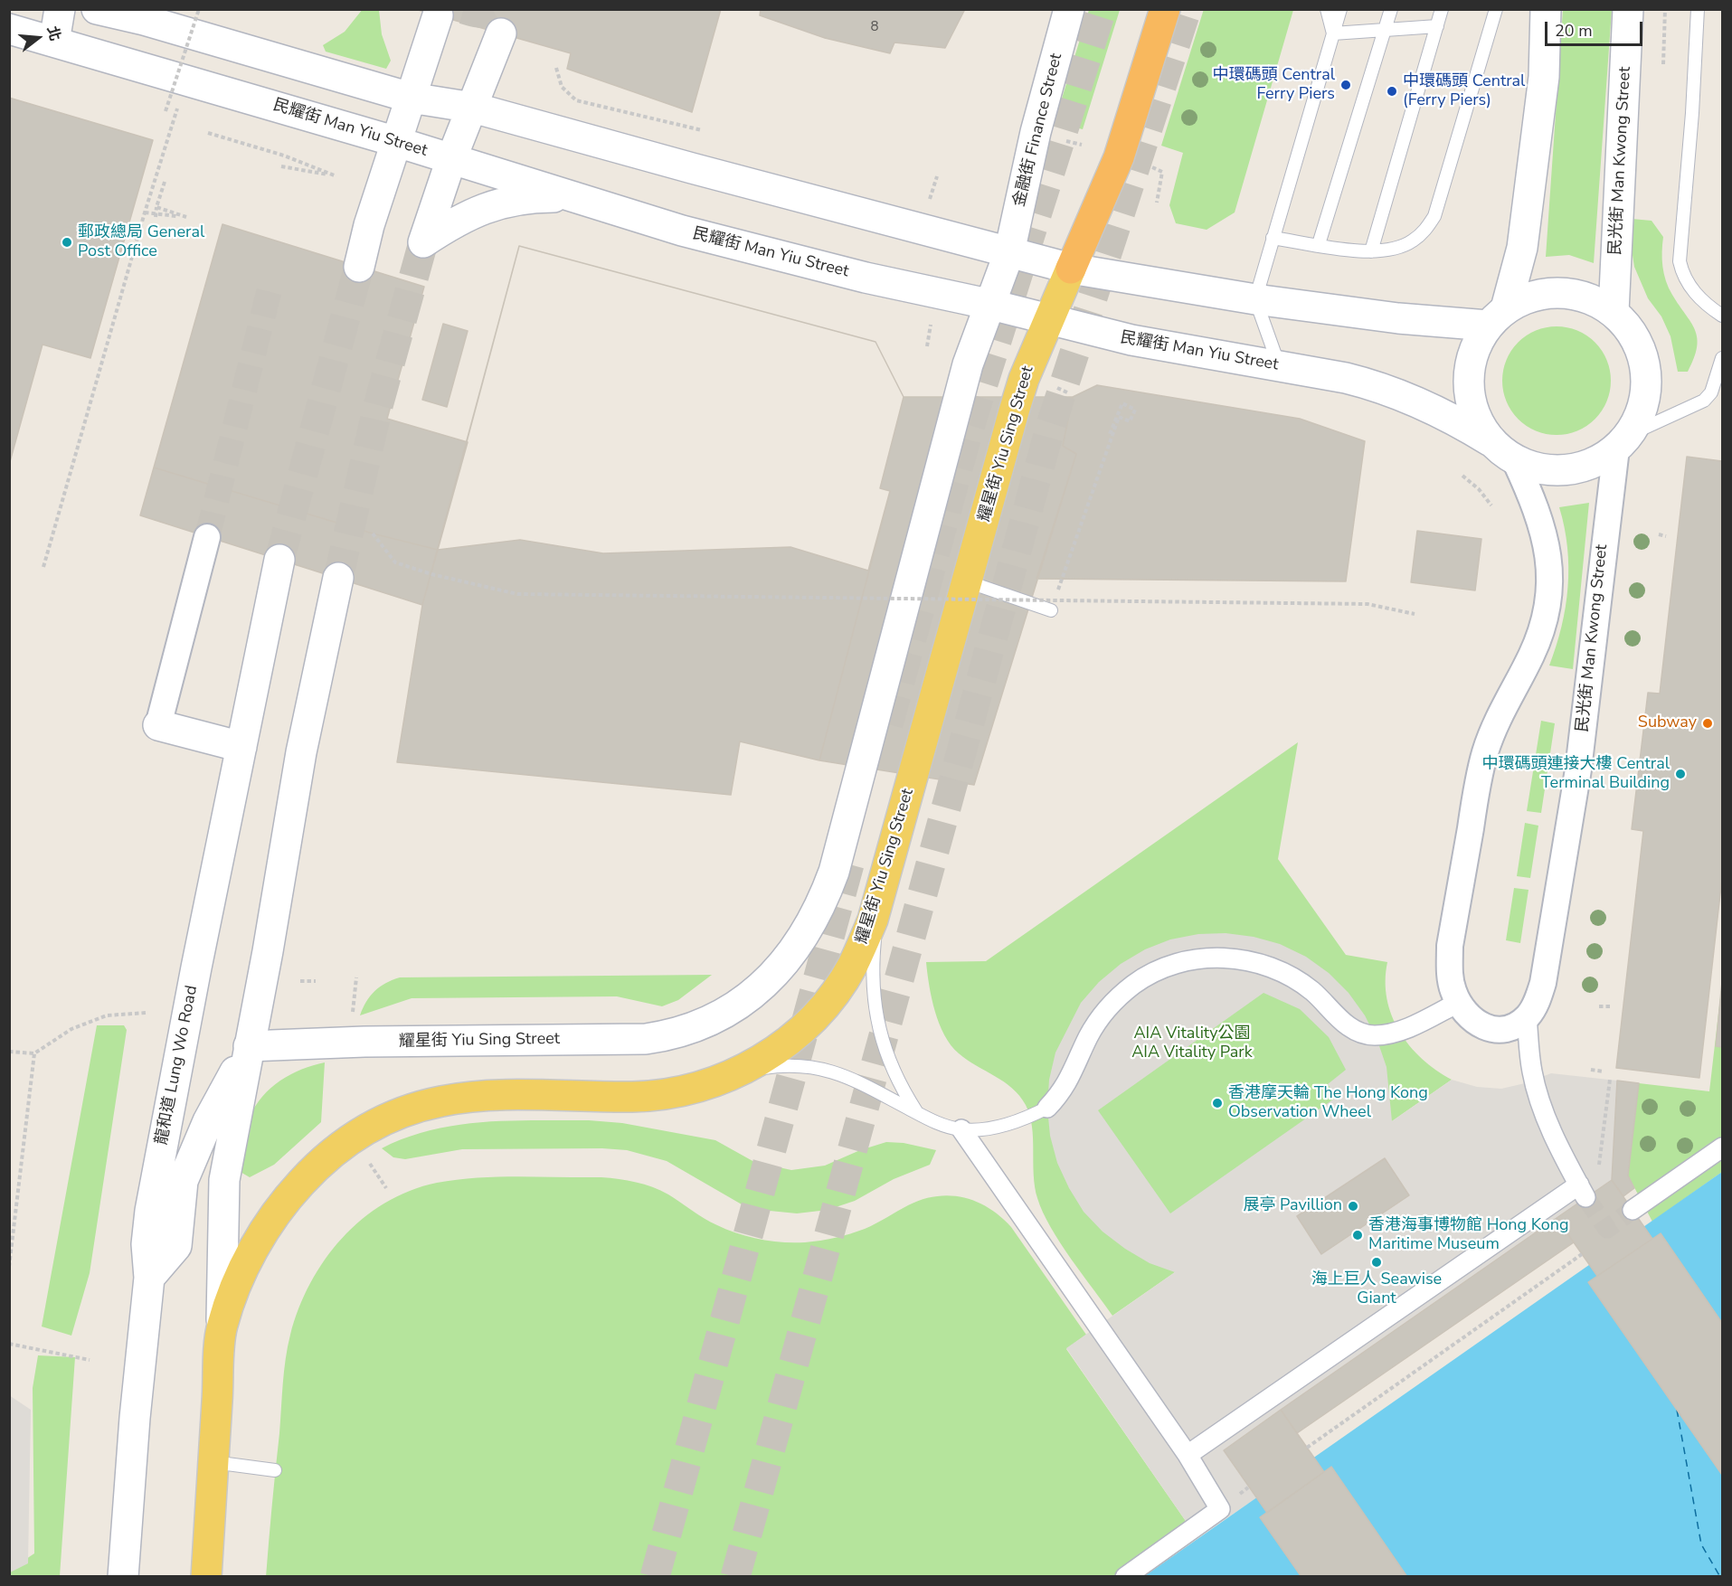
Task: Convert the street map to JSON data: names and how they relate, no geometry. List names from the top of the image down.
{
  "streets": {
    "main road": [
      "民耀街 Man Yiu Street",
      "金融街 Finance Street",
      "民光街 Man Kwong Street",
      "耀星街 Yiu Sing Street",
      "龍和道 Lung Wo Road"
    ]
  },
  "crossings": [
    ["民耀街 Man Yiu Street", "民光街 Man Kwong Street"],
    ["民耀街 Man Yiu Street", "耀星街 Yiu Sing Street"],
    ["金融街 Finance Street", "耀星街 Yiu Sing Street"]
  ],
  "parks": ["AIA Vitality公園 AIA Vitality Park"],
  "places": [
    "中環碼頭 Central Ferry Piers",
    "中環碼頭 Central (Ferry Piers)",
    "郵政總局 General Post Office",
    "Subway",
    "中環碼頭連接大樓 Central Terminal Building",
    "香港摩天輪 The Hong Kong Observation Wheel",
    "展亭 Pavillion",
    "香港海事博物館 Hong Kong Maritime Museum",
    "海上巨人 Seawise Giant"
  ],
  "house_numbers": ["8"],
  "scale_bar": "20 m",
  "north": "right"
}
